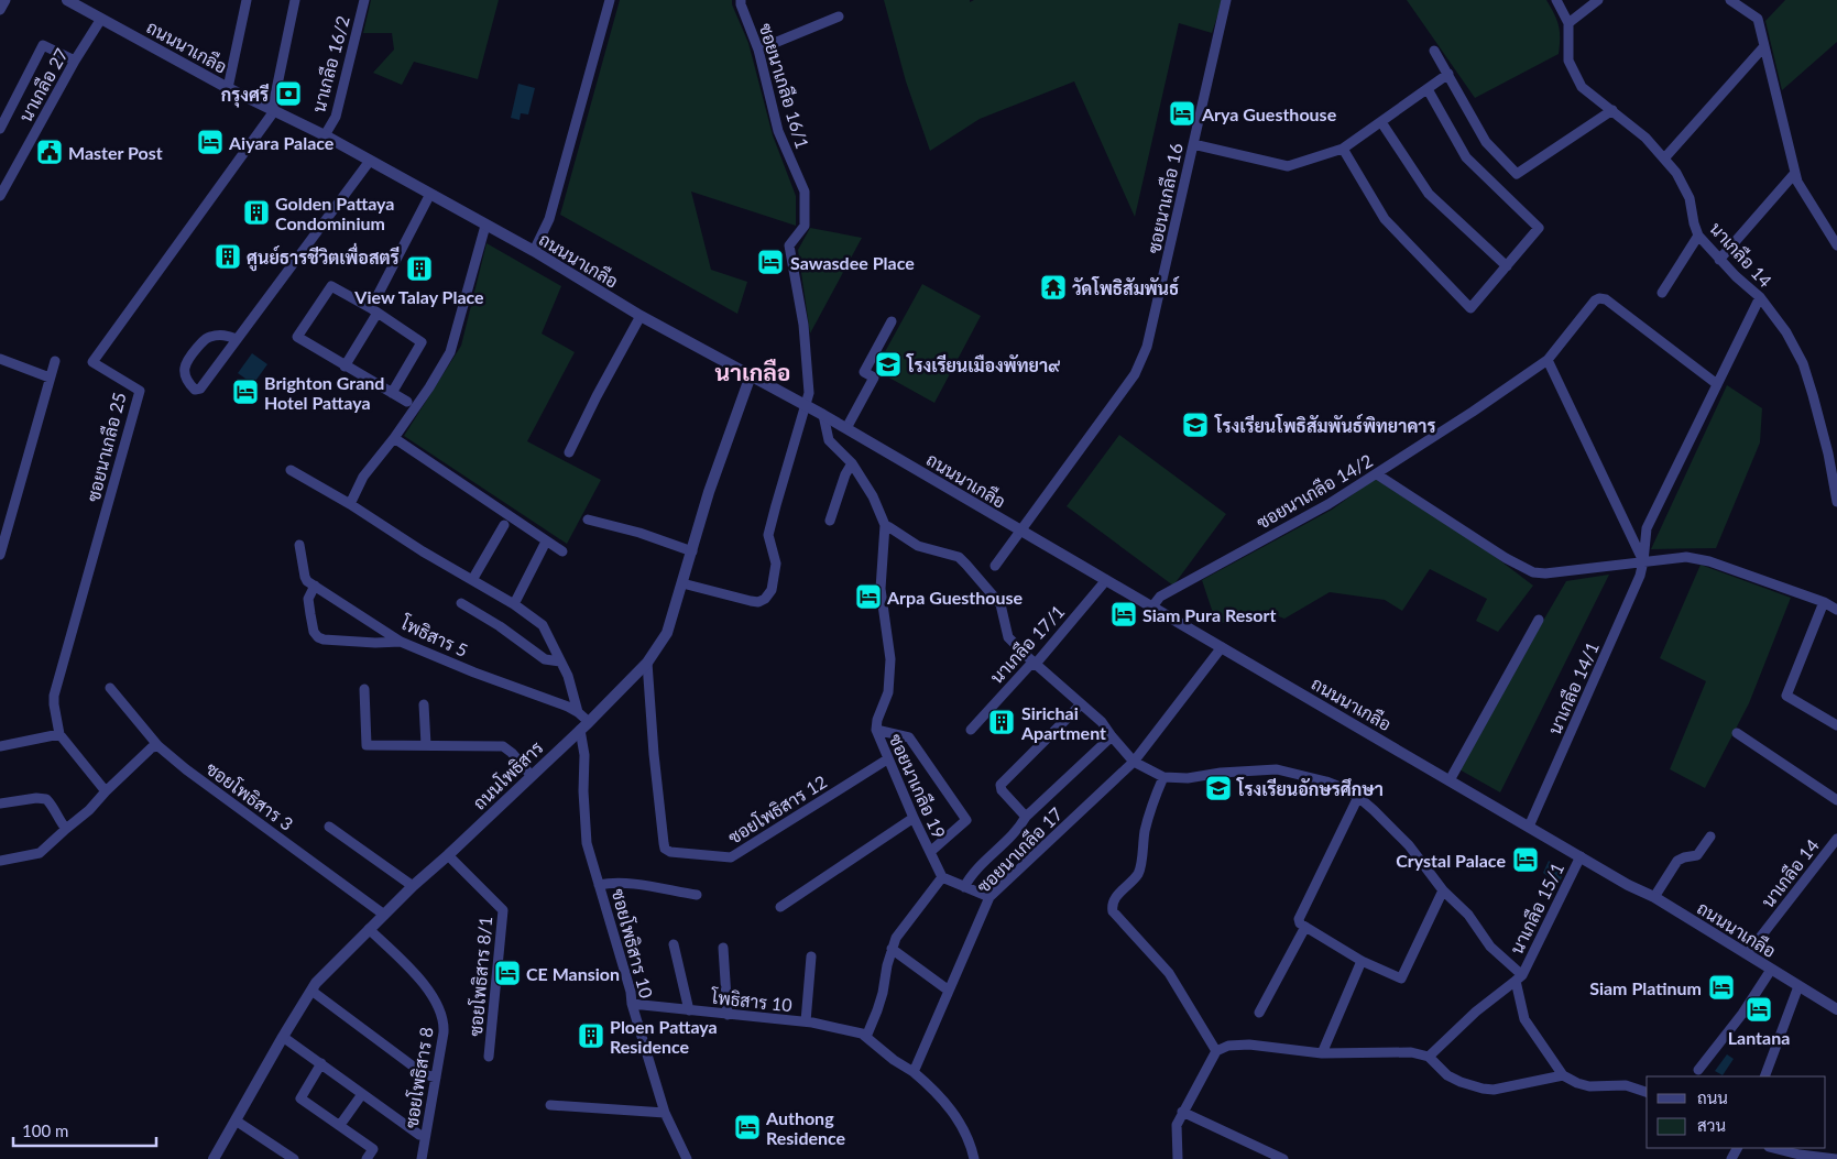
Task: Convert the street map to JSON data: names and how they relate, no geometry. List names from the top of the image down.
{
  "streets": {
    "street": [
      "ถนนนาเกลือ",
      "นาเกลือ 16/2",
      "นาเกลือ 27",
      "ซอยนาเกลือ 16/1",
      "ซอยนาเกลือ 16",
      "นาเกลือ 14",
      "ซอยนาเกลือ 25",
      "ซอยนาเกลือ 14/2",
      "โพธิสาร 5",
      "นาเกลือ 17/1",
      "นาเกลือ 14/1",
      "ถนนโพธิสาร",
      "ซอยนาเกลือ 19",
      "ซอยโพธิสาร 3",
      "ซอยโพธิสาร 12",
      "ซอยนาเกลือ 17",
      "นาเกลือ 15/1",
      "ซอยโพธิสาร 10",
      "ซอยโพธิสาร 8/1",
      "โพธิสาร 10",
      "ซอยโพธิสาร 8"
    ]
  },
  "crossings": [
    ["ถนนนาเกลือ", "นาเกลือ 16/2"],
    ["ถนนนาเกลือ", "นาเกลือ 27"],
    ["ถนนนาเกลือ", "ซอยนาเกลือ 16/1"],
    ["ถนนนาเกลือ", "ซอยนาเกลือ 16"],
    ["ถนนนาเกลือ", "นาเกลือ 14"],
    ["ถนนนาเกลือ", "ซอยนาเกลือ 25"],
    ["ถนนนาเกลือ", "ซอยนาเกลือ 14/2"],
    ["ถนนนาเกลือ", "นาเกลือ 17/1"],
    ["ถนนนาเกลือ", "นาเกลือ 14/1"],
    ["ถนนนาเกลือ", "ถนนโพธิสาร"],
    ["ถนนนาเกลือ", "ซอยนาเกลือ 19"],
    ["ถนนนาเกลือ", "ซอยนาเกลือ 17"],
    ["ถนนนาเกลือ", "นาเกลือ 15/1"],
    ["ซอยนาเกลือ 16/1", "ถนนโพธิสาร"],
    ["นาเกลือ 14", "นาเกลือ 14/1"],
    ["ซอยนาเกลือ 14/2", "นาเกลือ 14/1"],
    ["โพธิสาร 5", "ถนนโพธิสาร"],
    ["โพธิสาร 5", "ซอยโพธิสาร 10"],
    ["ถนนโพธิสาร", "ซอยโพธิสาร 3"],
    ["ถนนโพธิสาร", "ซอยโพธิสาร 12"],
    ["ถนนโพธิสาร", "ซอยโพธิสาร 10"],
    ["ถนนโพธิสาร", "ซอยโพธิสาร 8/1"],
    ["ถนนโพธิสาร", "ซอยโพธิสาร 8"],
    ["ซอยนาเกลือ 19", "ซอยโพธิสาร 12"],
    ["ซอยโพธิสาร 10", "โพธิสาร 10"]
  ],
  "districts": ["นาเกลือ"],
  "places": {
    "bank": ["กรุงศรี"],
    "hotel": [
      "Arya Guesthouse",
      "Aiyara Palace",
      "Sawasdee Place",
      "Brighton Grand Hotel Pattaya",
      "Arpa Guesthouse",
      "Siam Pura Resort",
      "Crystal Palace",
      "CE Mansion",
      "Siam Platinum",
      "Lantana",
      "Authong Residence"
    ],
    "public building": ["Master Post"],
    "building": [
      "Golden Pattaya Condominium",
      "ศูนย์ธารชีวิตเพื่อสตรี",
      "View Talay Place",
      "Sirichai Apartment",
      "Ploen Pattaya Residence"
    ],
    "temple": ["วัดโพธิสัมพันธ์"],
    "school or university": ["โรงเรียนเมืองพัทยา๙", "โรงเรียนโพธิสัมพันธ์พิทยาคาร", "โรงเรียนอักษรศึกษา"]
  },
  "legend": ["ถนน", "สวน"],
  "scale_bar": "100 m"
}
